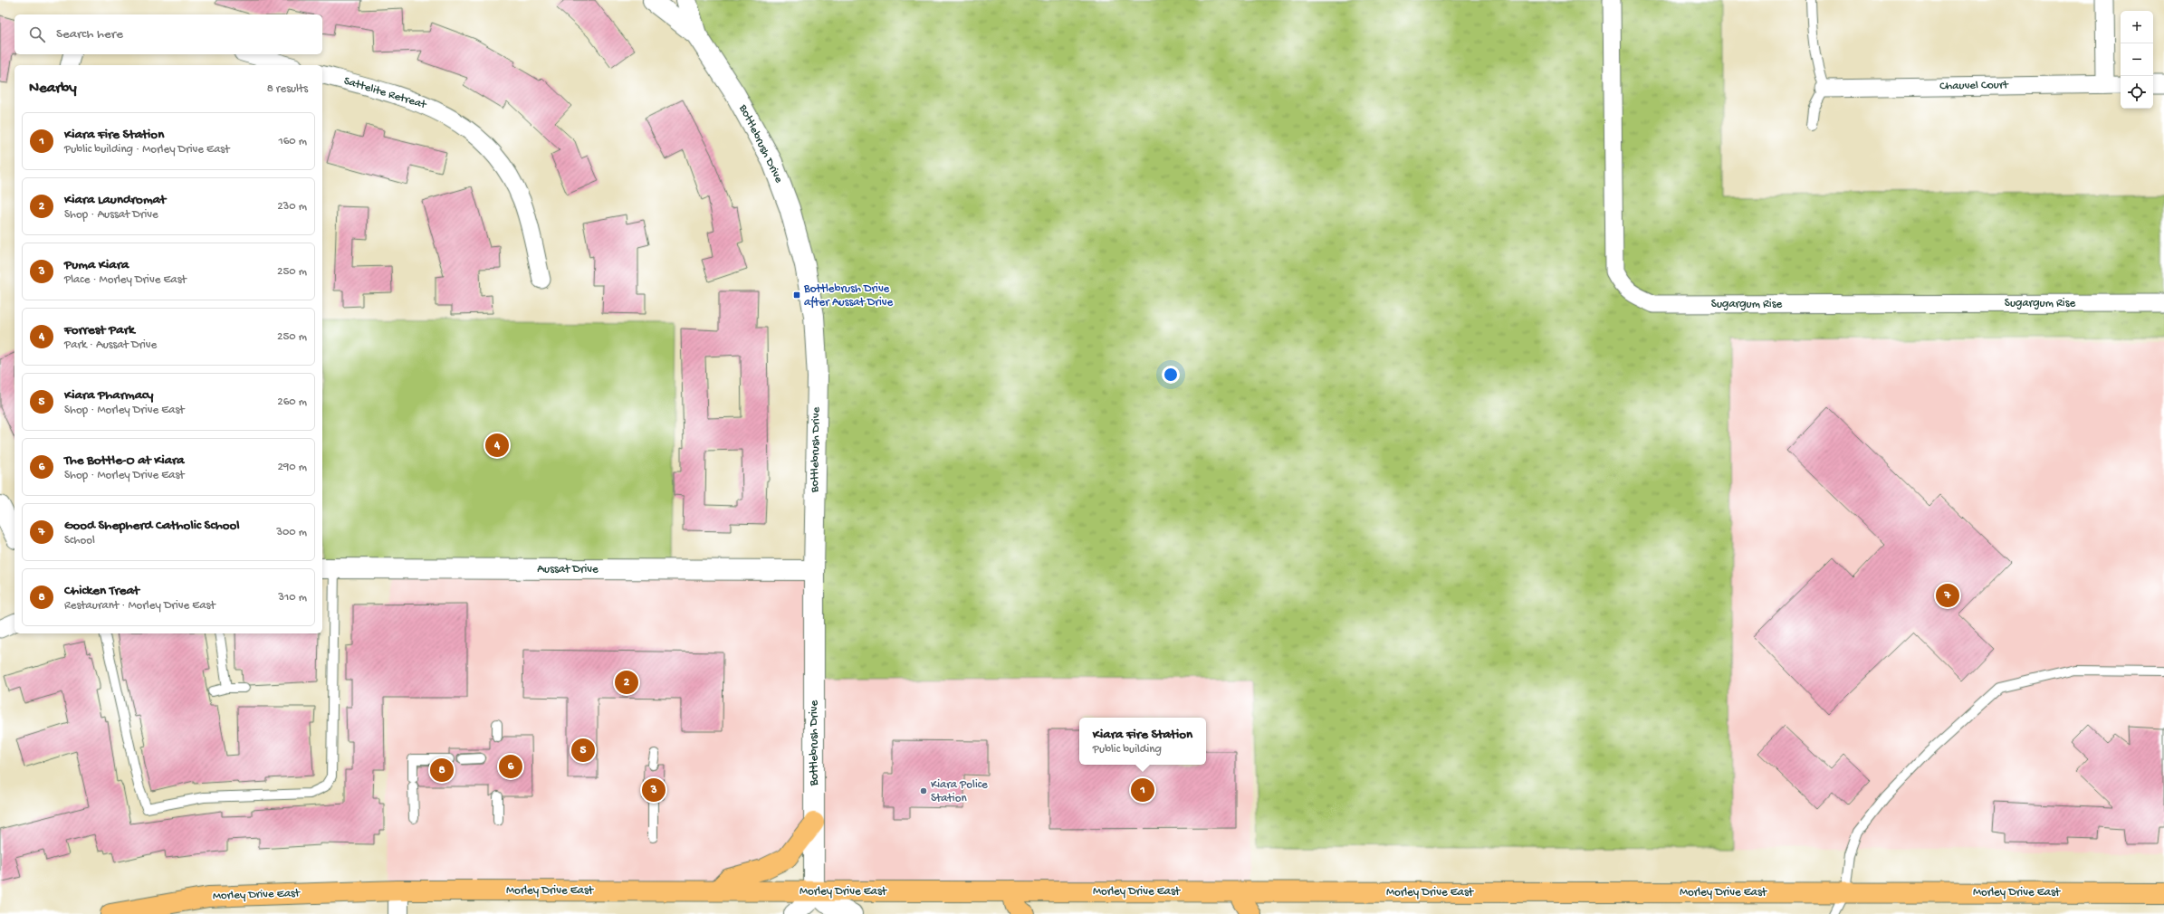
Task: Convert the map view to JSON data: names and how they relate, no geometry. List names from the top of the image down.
{
  "streets": {
    "main road": ["Morley Drive East"],
    "street": [
      "Chauvel Court",
      "Sattelite Retreat",
      "Bottlebrush Drive",
      "Sugargum Rise",
      "Aussat Drive"
    ]
  },
  "crossings": [
    ["Bottlebrush Drive", "Aussat Drive"],
    ["Bottlebrush Drive", "Morley Drive East"]
  ],
  "places": {
    "transit": ["Bottlebrush Drive after Aussat Drive"],
    "other": ["Kiara Police Station"]
  },
  "page": {
    "map_buttons": ["+", "−"],
    "search": "Search here",
    "heading": ["Nearby", "8 results"],
    "list": [
      {
        "mark": "1",
        "name": "Kiara Fire Station",
        "note": "Public building · Morley Drive East",
        "value": "160 m"
      },
      {
        "mark": "2",
        "name": "Kiara Laundromat",
        "note": "Shop · Aussat Drive",
        "value": "230 m"
      },
      {
        "mark": "3",
        "name": "Puma Kiara",
        "note": "Place · Morley Drive East",
        "value": "250 m"
      },
      {
        "mark": "4",
        "name": "Forrest Park",
        "note": "Park · Aussat Drive",
        "value": "250 m"
      },
      {
        "mark": "5",
        "name": "Kiara Pharmacy",
        "note": "Shop · Morley Drive East",
        "value": "260 m"
      },
      {
        "mark": "6",
        "name": "The Bottle-O at Kiara",
        "note": "Shop · Morley Drive East",
        "value": "290 m"
      },
      {
        "mark": "7",
        "name": "Good Shepherd Catholic School",
        "note": "School",
        "value": "300 m"
      },
      {
        "mark": "8",
        "name": "Chicken Treat",
        "note": "Restaurant · Morley Drive East",
        "value": "310 m"
      }
    ],
    "pins": [
      "4",
      "7",
      "2",
      "5",
      "6",
      "8",
      "1",
      "3"
    ],
    "popup": ["Kiara Fire Station", "Public building"]
  }
}
